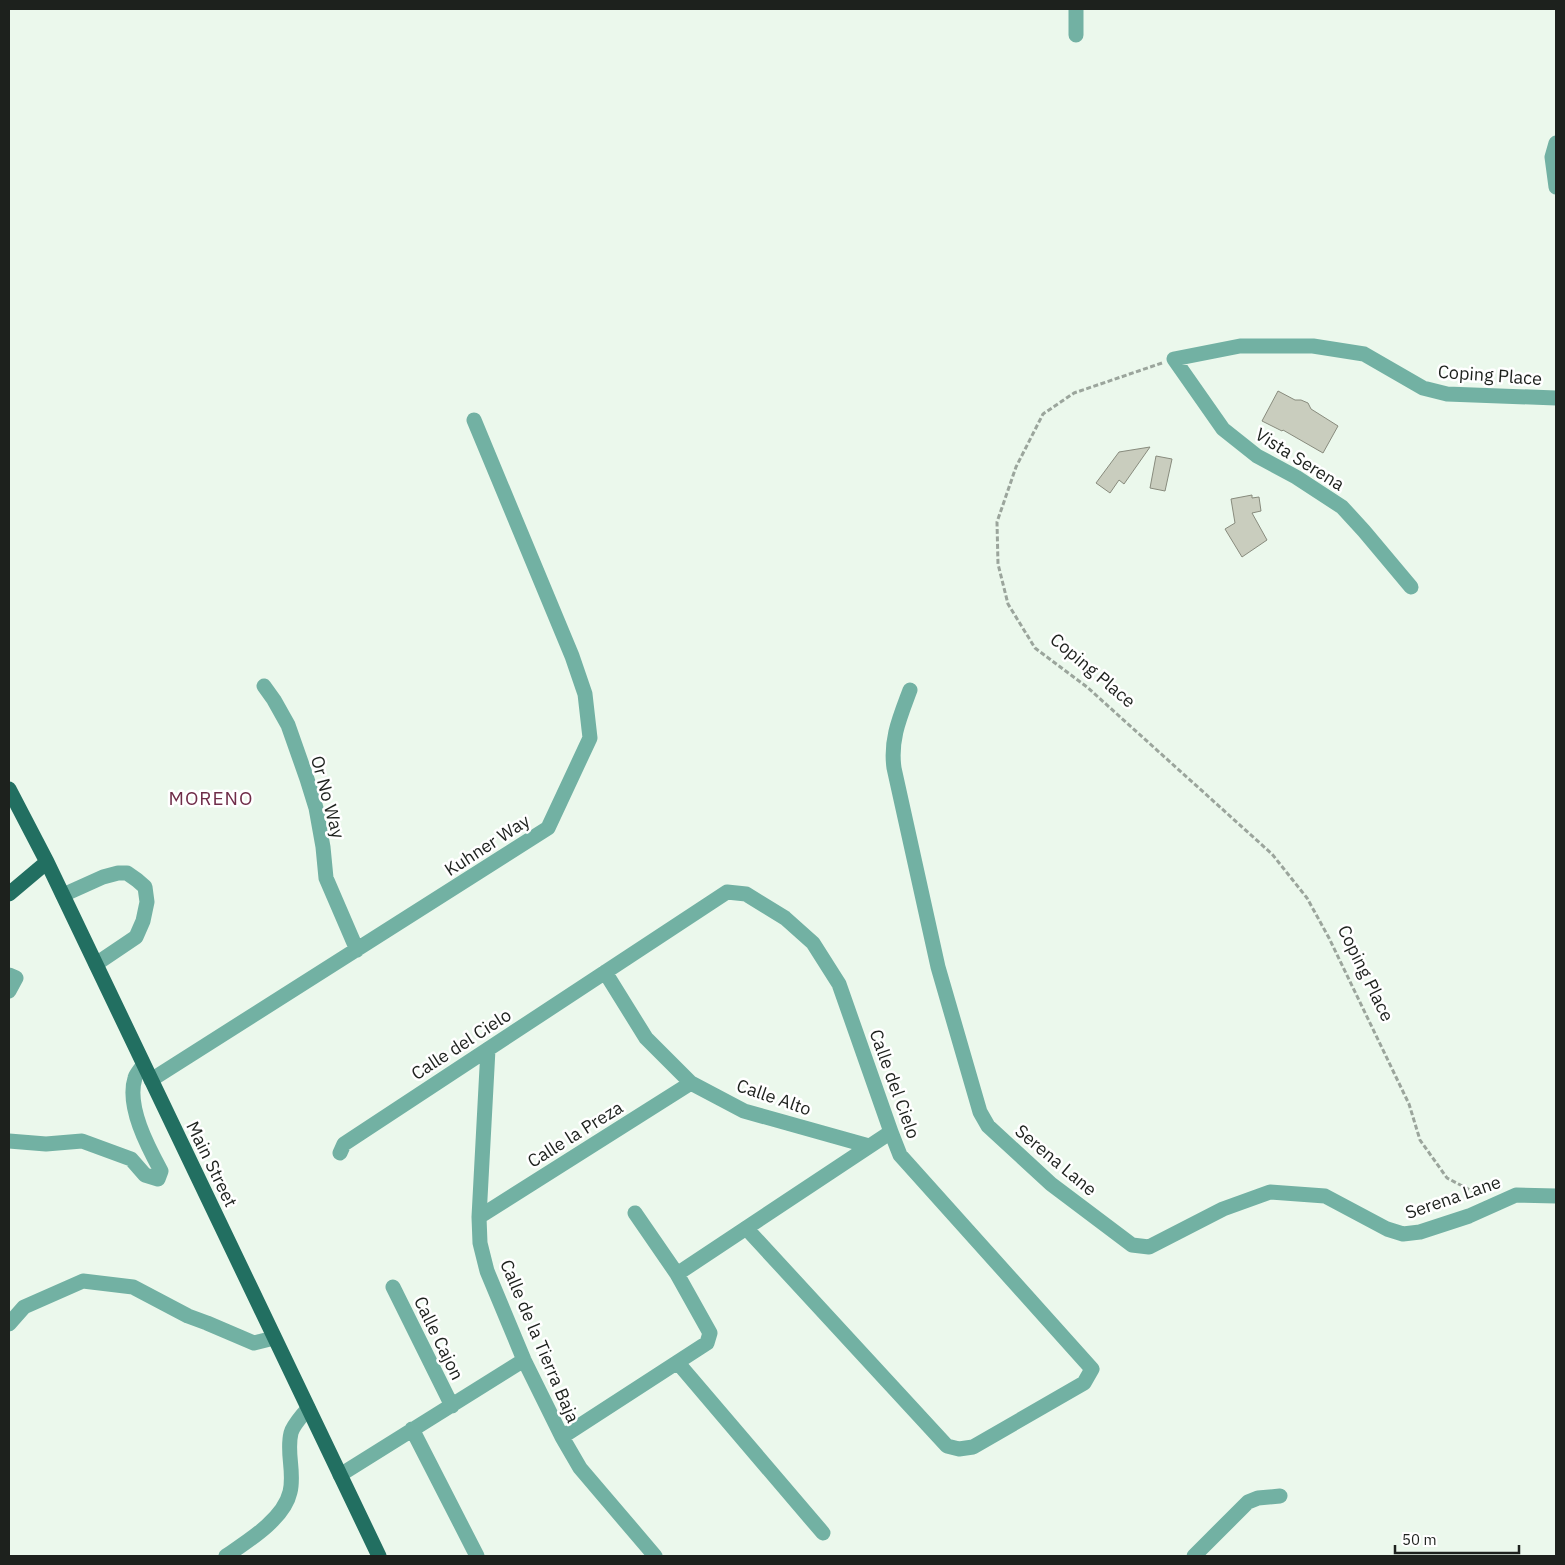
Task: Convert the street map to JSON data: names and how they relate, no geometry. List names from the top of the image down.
{
  "streets": {
    "main road": ["Main Street"],
    "street": [
      "Coping Place",
      "Vista Serena",
      "Or No Way",
      "Kuhner Way",
      "Calle del Cielo",
      "Calle Alto",
      "Calle la Preza",
      "Serena Lane",
      "Calle Cajon",
      "Calle de la Tierra Baja"
    ]
  },
  "crossings": [
    ["Coping Place", "Vista Serena"],
    ["Or No Way", "Kuhner Way"],
    ["Kuhner Way", "Main Street"],
    ["Calle del Cielo", "Calle Alto"],
    ["Calle del Cielo", "Calle de la Tierra Baja"],
    ["Calle Alto", "Calle la Preza"],
    ["Calle la Preza", "Calle de la Tierra Baja"]
  ],
  "districts": ["MORENO"],
  "scale_bar": "50 m"
}
